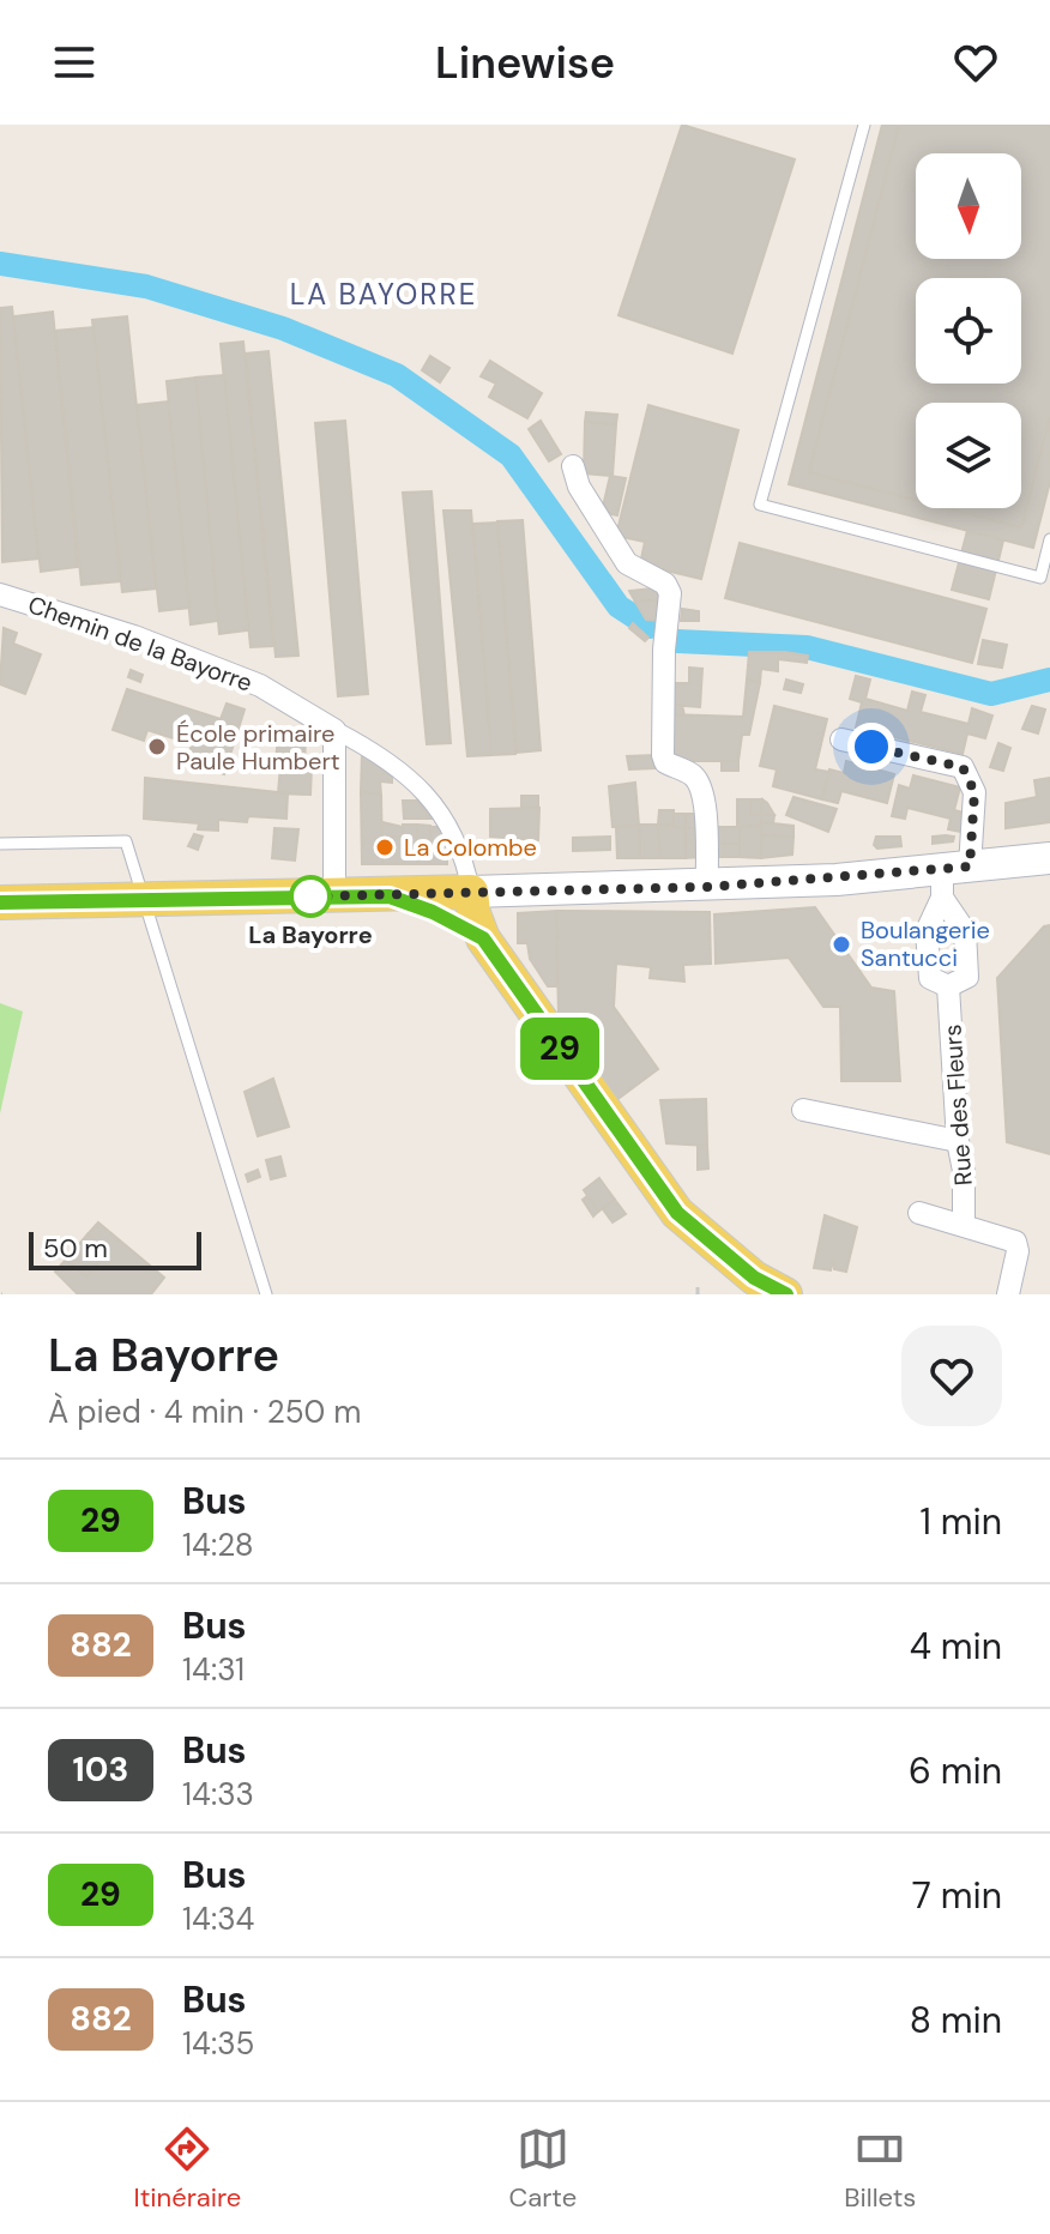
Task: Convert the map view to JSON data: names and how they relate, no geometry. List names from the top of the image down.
{
  "streets": {
    "street": ["Chemin de la Bayorre", "Rue des Fleurs"]
  },
  "districts": ["LA BAYORRE"],
  "places": [
    "École primaire Paule Humbert",
    "La Colombe",
    "La Bayorre",
    "Boulangerie Santucci"
  ],
  "lines": ["bus line 29"],
  "scale_bar": "50 m",
  "north": "bottom",
  "page": {
    "header": "Linewise",
    "on_map": "29",
    "scale": "50 m",
    "heading": ["La Bayorre", "À pied · 4 min · 250 m"],
    "list": [
      {
        "mark": "29",
        "name": "Bus",
        "note": "14:28",
        "value": "1 min"
      },
      {
        "mark": "882",
        "name": "Bus",
        "note": "14:31",
        "value": "4 min"
      },
      {
        "mark": "103",
        "name": "Bus",
        "note": "14:33",
        "value": "6 min"
      },
      {
        "mark": "29",
        "name": "Bus",
        "note": "14:34",
        "value": "7 min"
      },
      {
        "mark": "882",
        "name": "Bus",
        "note": "14:35",
        "value": "8 min"
      }
    ],
    "tabs": ["Itinéraire", "Carte", "Billets"]
  }
}
